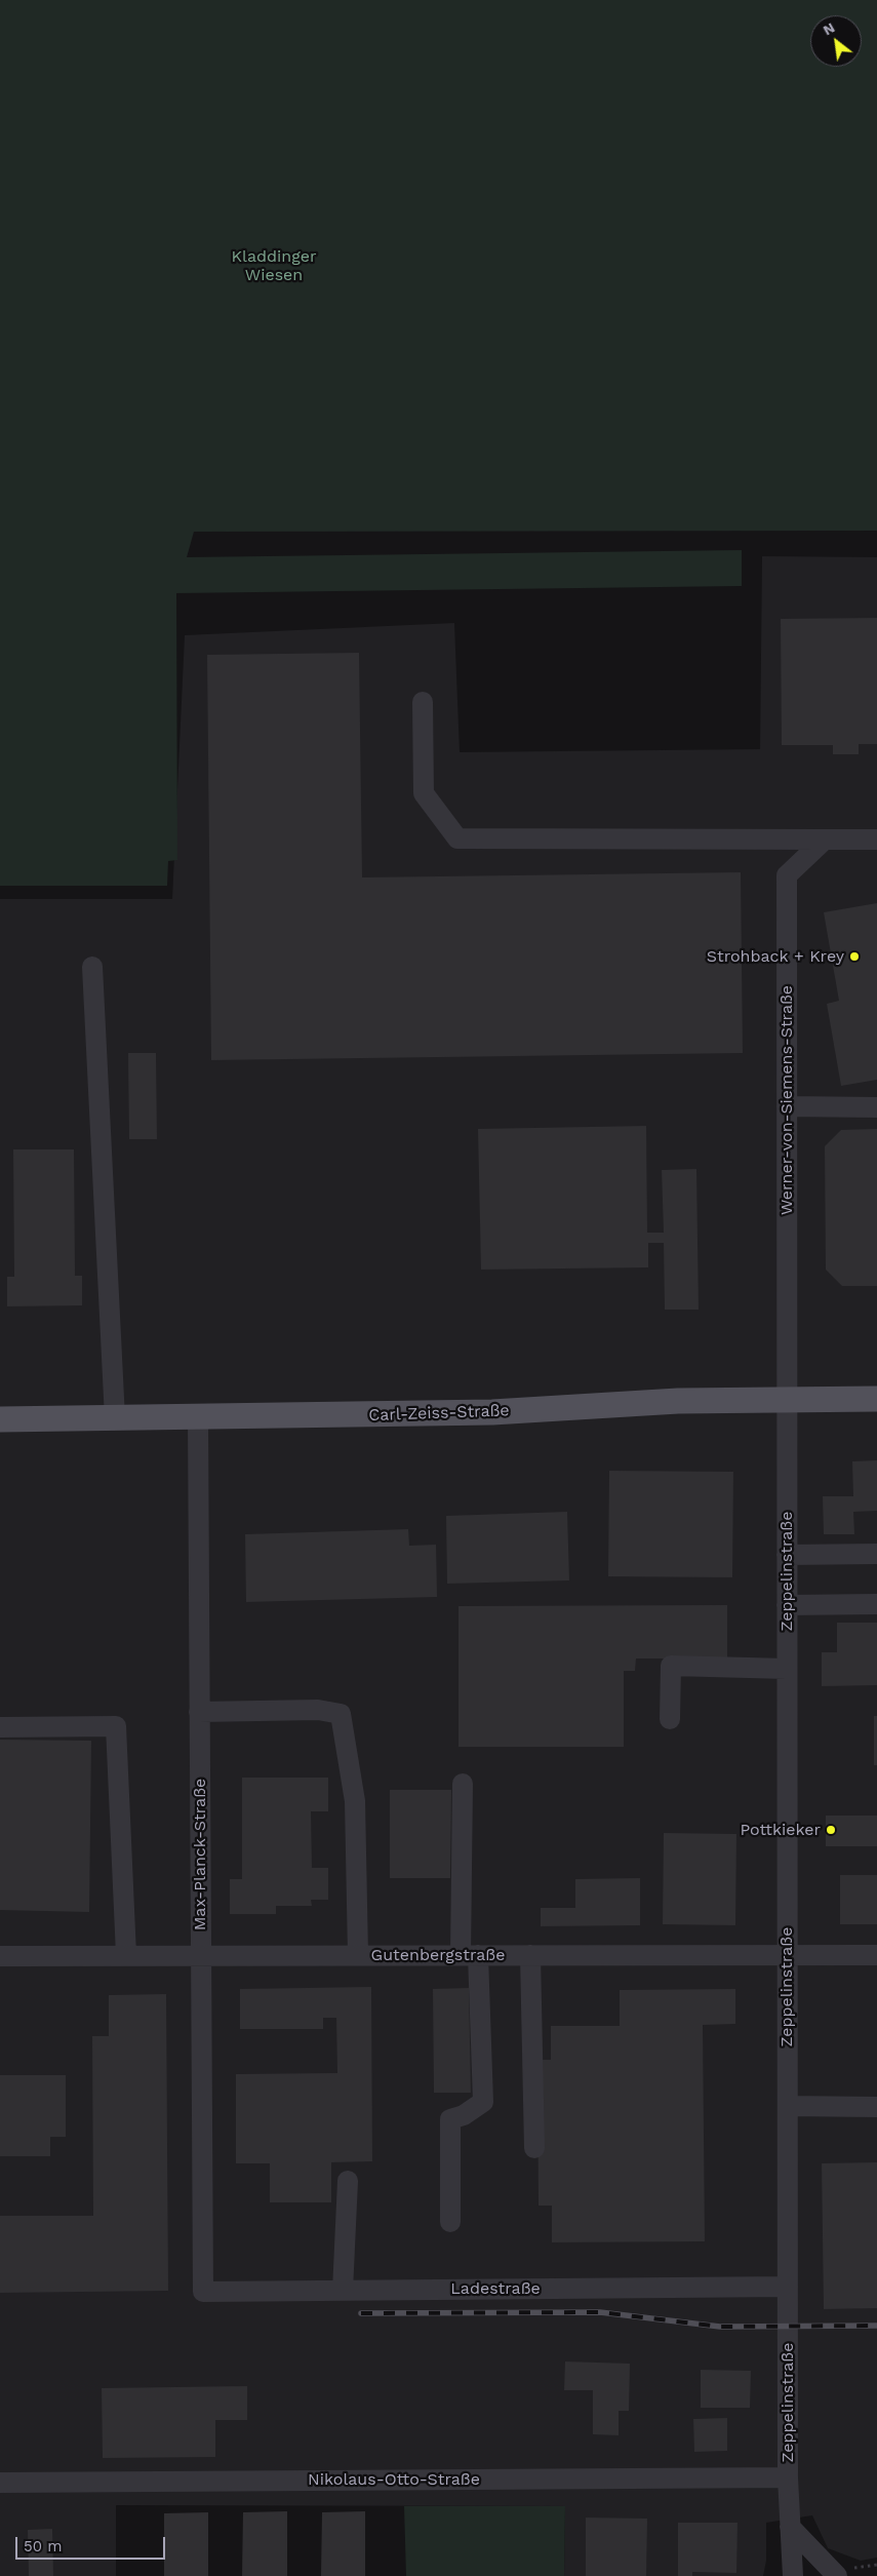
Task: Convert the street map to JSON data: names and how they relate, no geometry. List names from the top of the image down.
{
  "streets": {
    "main road": ["Carl-Zeiss-Straße"],
    "street": [
      "Werner-von-Siemens-Straße",
      "Zeppelinstraße",
      "Max-Planck-Straße",
      "Gutenbergstraße",
      "Ladestraße",
      "Nikolaus-Otto-Straße"
    ]
  },
  "crossings": [
    ["Werner-von-Siemens-Straße", "Carl-Zeiss-Straße"],
    ["Werner-von-Siemens-Straße", "Zeppelinstraße"],
    ["Carl-Zeiss-Straße", "Zeppelinstraße"],
    ["Carl-Zeiss-Straße", "Max-Planck-Straße"],
    ["Zeppelinstraße", "Gutenbergstraße"],
    ["Zeppelinstraße", "Ladestraße"],
    ["Zeppelinstraße", "Nikolaus-Otto-Straße"],
    ["Max-Planck-Straße", "Gutenbergstraße"],
    ["Max-Planck-Straße", "Ladestraße"]
  ],
  "parks": ["Kladdinger Wiesen"],
  "places": ["Strohback + Krey", "Pottkieker"],
  "scale_bar": "50 m",
  "north": "top left"
}
